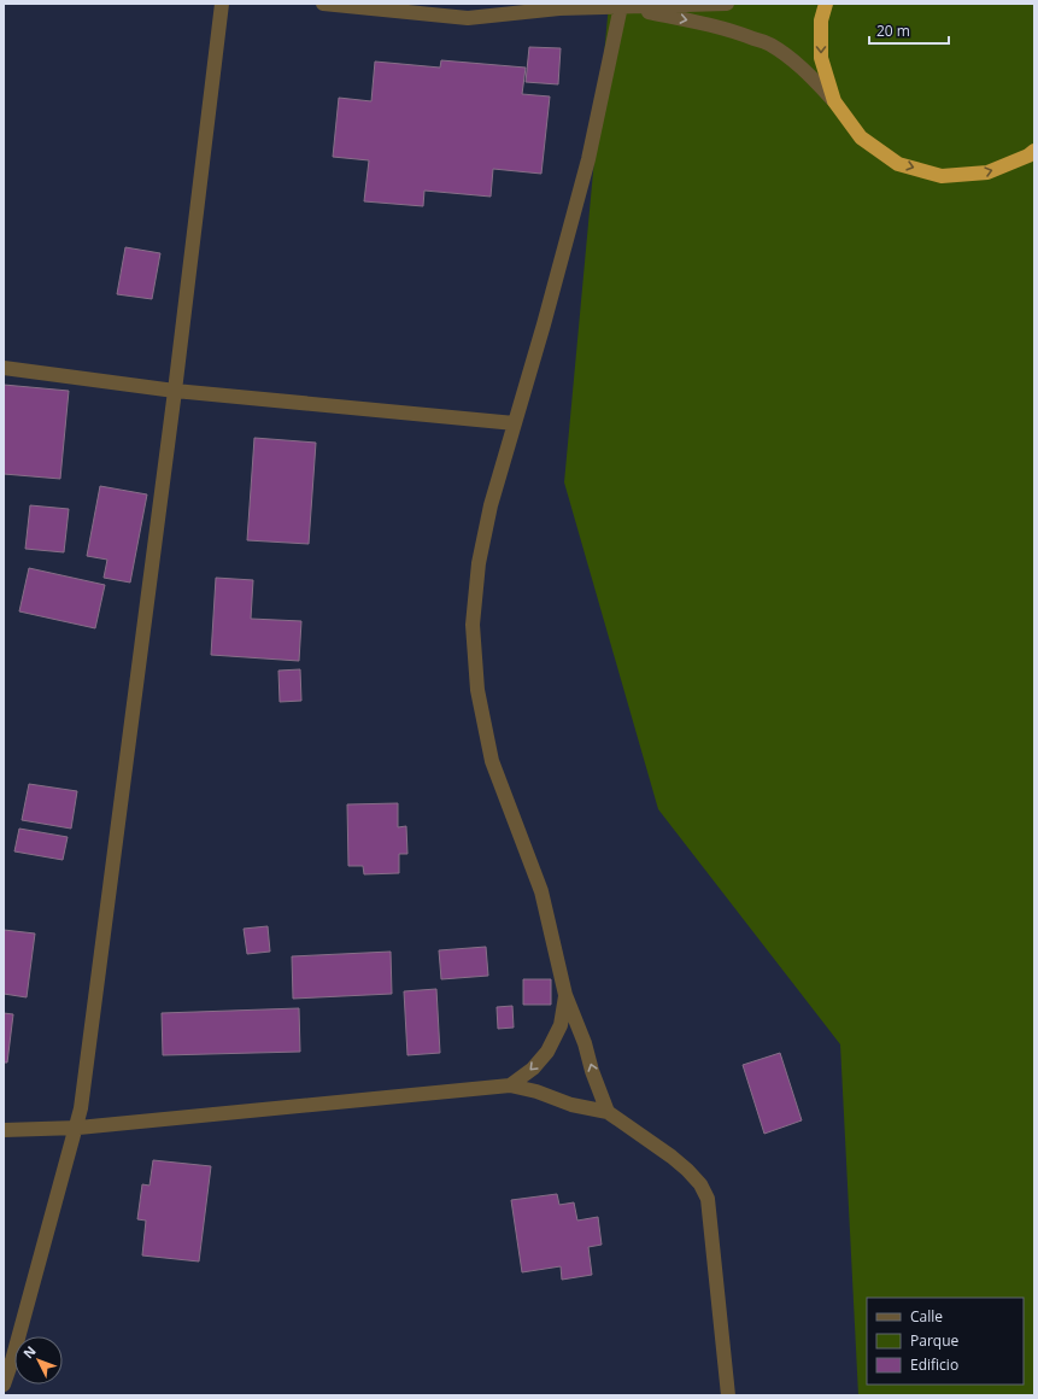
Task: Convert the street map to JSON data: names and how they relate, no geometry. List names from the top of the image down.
{
  "legend": ["Calle", "Parque", "Edificio"],
  "scale_bar": "20 m",
  "north": "top left"
}
